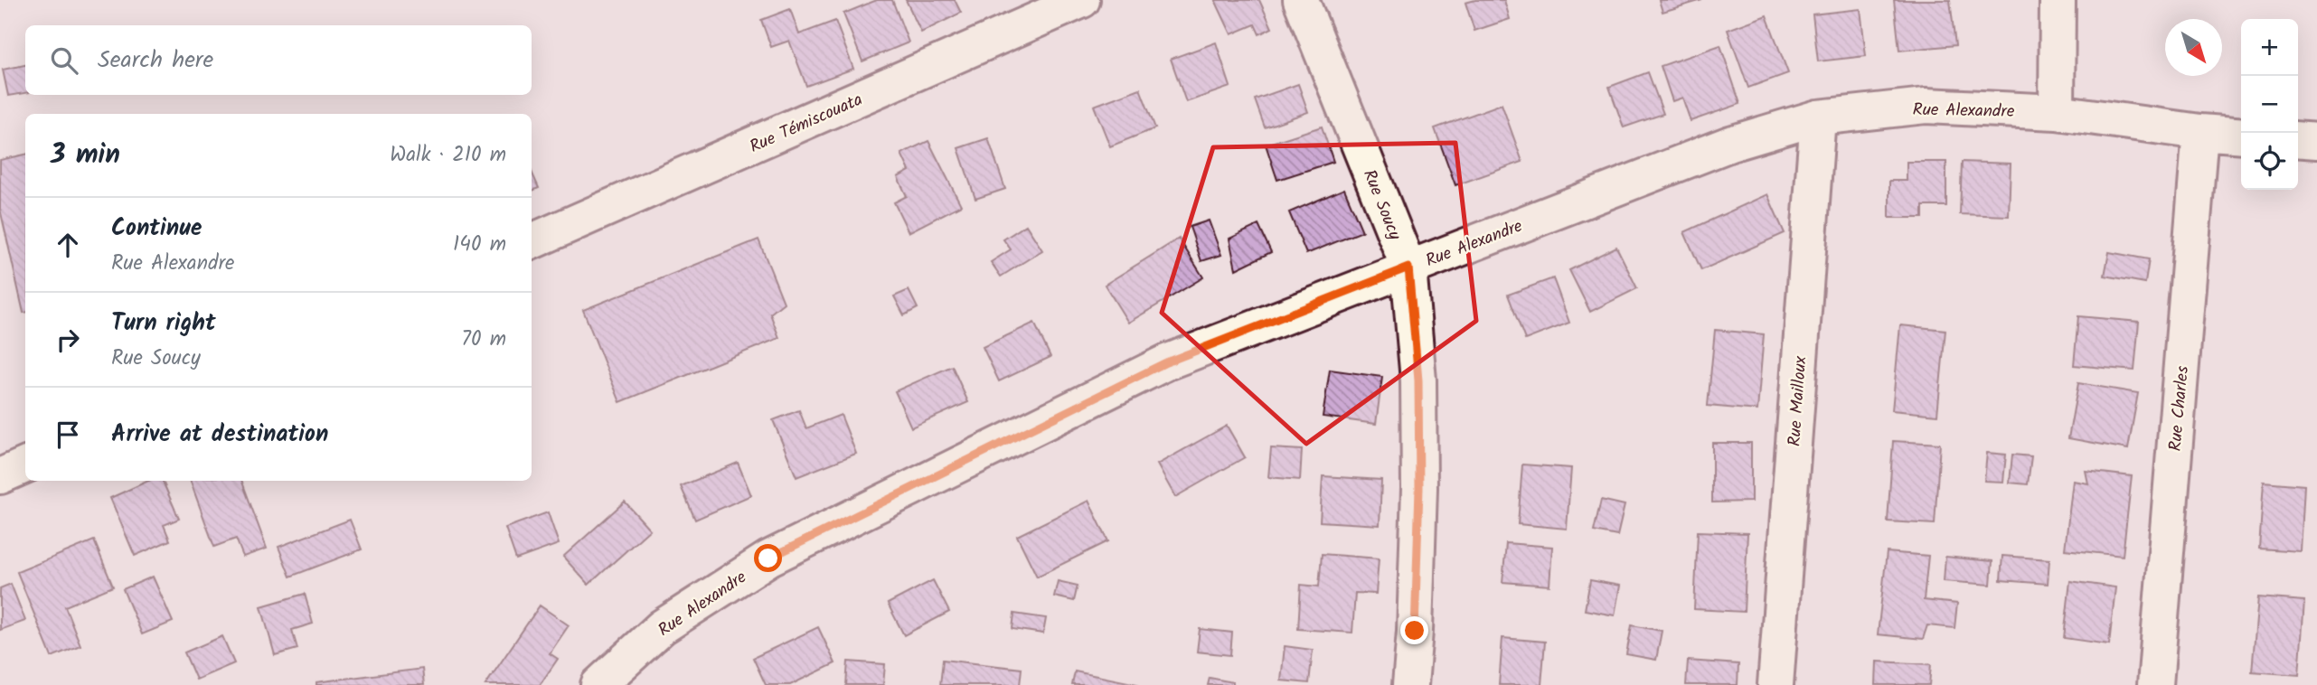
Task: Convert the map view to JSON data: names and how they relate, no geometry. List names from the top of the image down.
{
  "streets": {
    "street": [
      "Rue Alexandre",
      "Rue Témiscouata",
      "Rue Soucy",
      "Rue Mailloux",
      "Rue Charles"
    ]
  },
  "crossings": [
    ["Rue Alexandre", "Rue Soucy"],
    ["Rue Alexandre", "Rue Mailloux"],
    ["Rue Alexandre", "Rue Charles"]
  ],
  "north": "bottom right",
  "page": {
    "map_buttons": ["+", "−"],
    "search": "Search here",
    "heading": ["3 min", "Walk · 210 m"],
    "list": [
      ["Continue", "Rue Alexandre", "140 m"],
      ["Turn right", "Rue Soucy", "70 m"],
      "Arrive at destination"
    ]
  }
}
